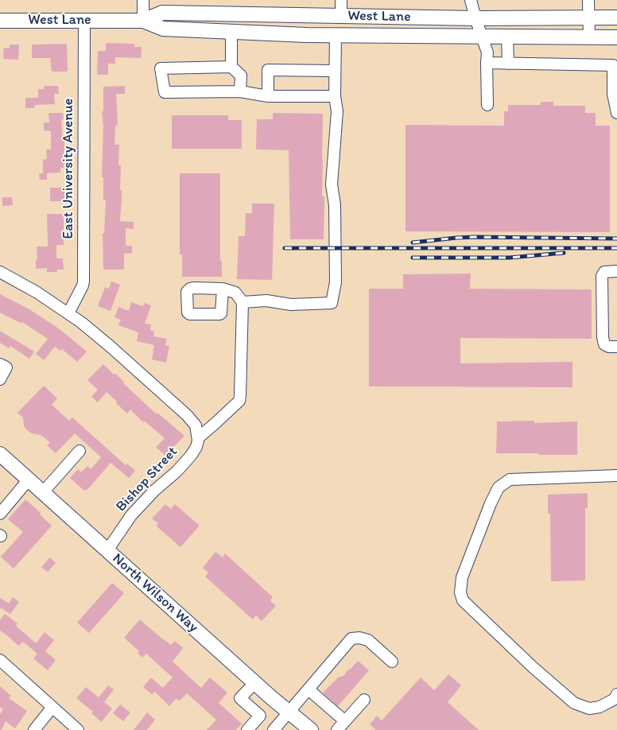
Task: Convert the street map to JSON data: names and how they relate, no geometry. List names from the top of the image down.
{
  "streets": {
    "main road": ["West Lane", "North Wilson Way"],
    "street": ["East University Avenue", "Bishop Street"]
  },
  "crossings": [
    ["West Lane", "East University Avenue"],
    ["Bishop Street", "North Wilson Way"]
  ]
}
